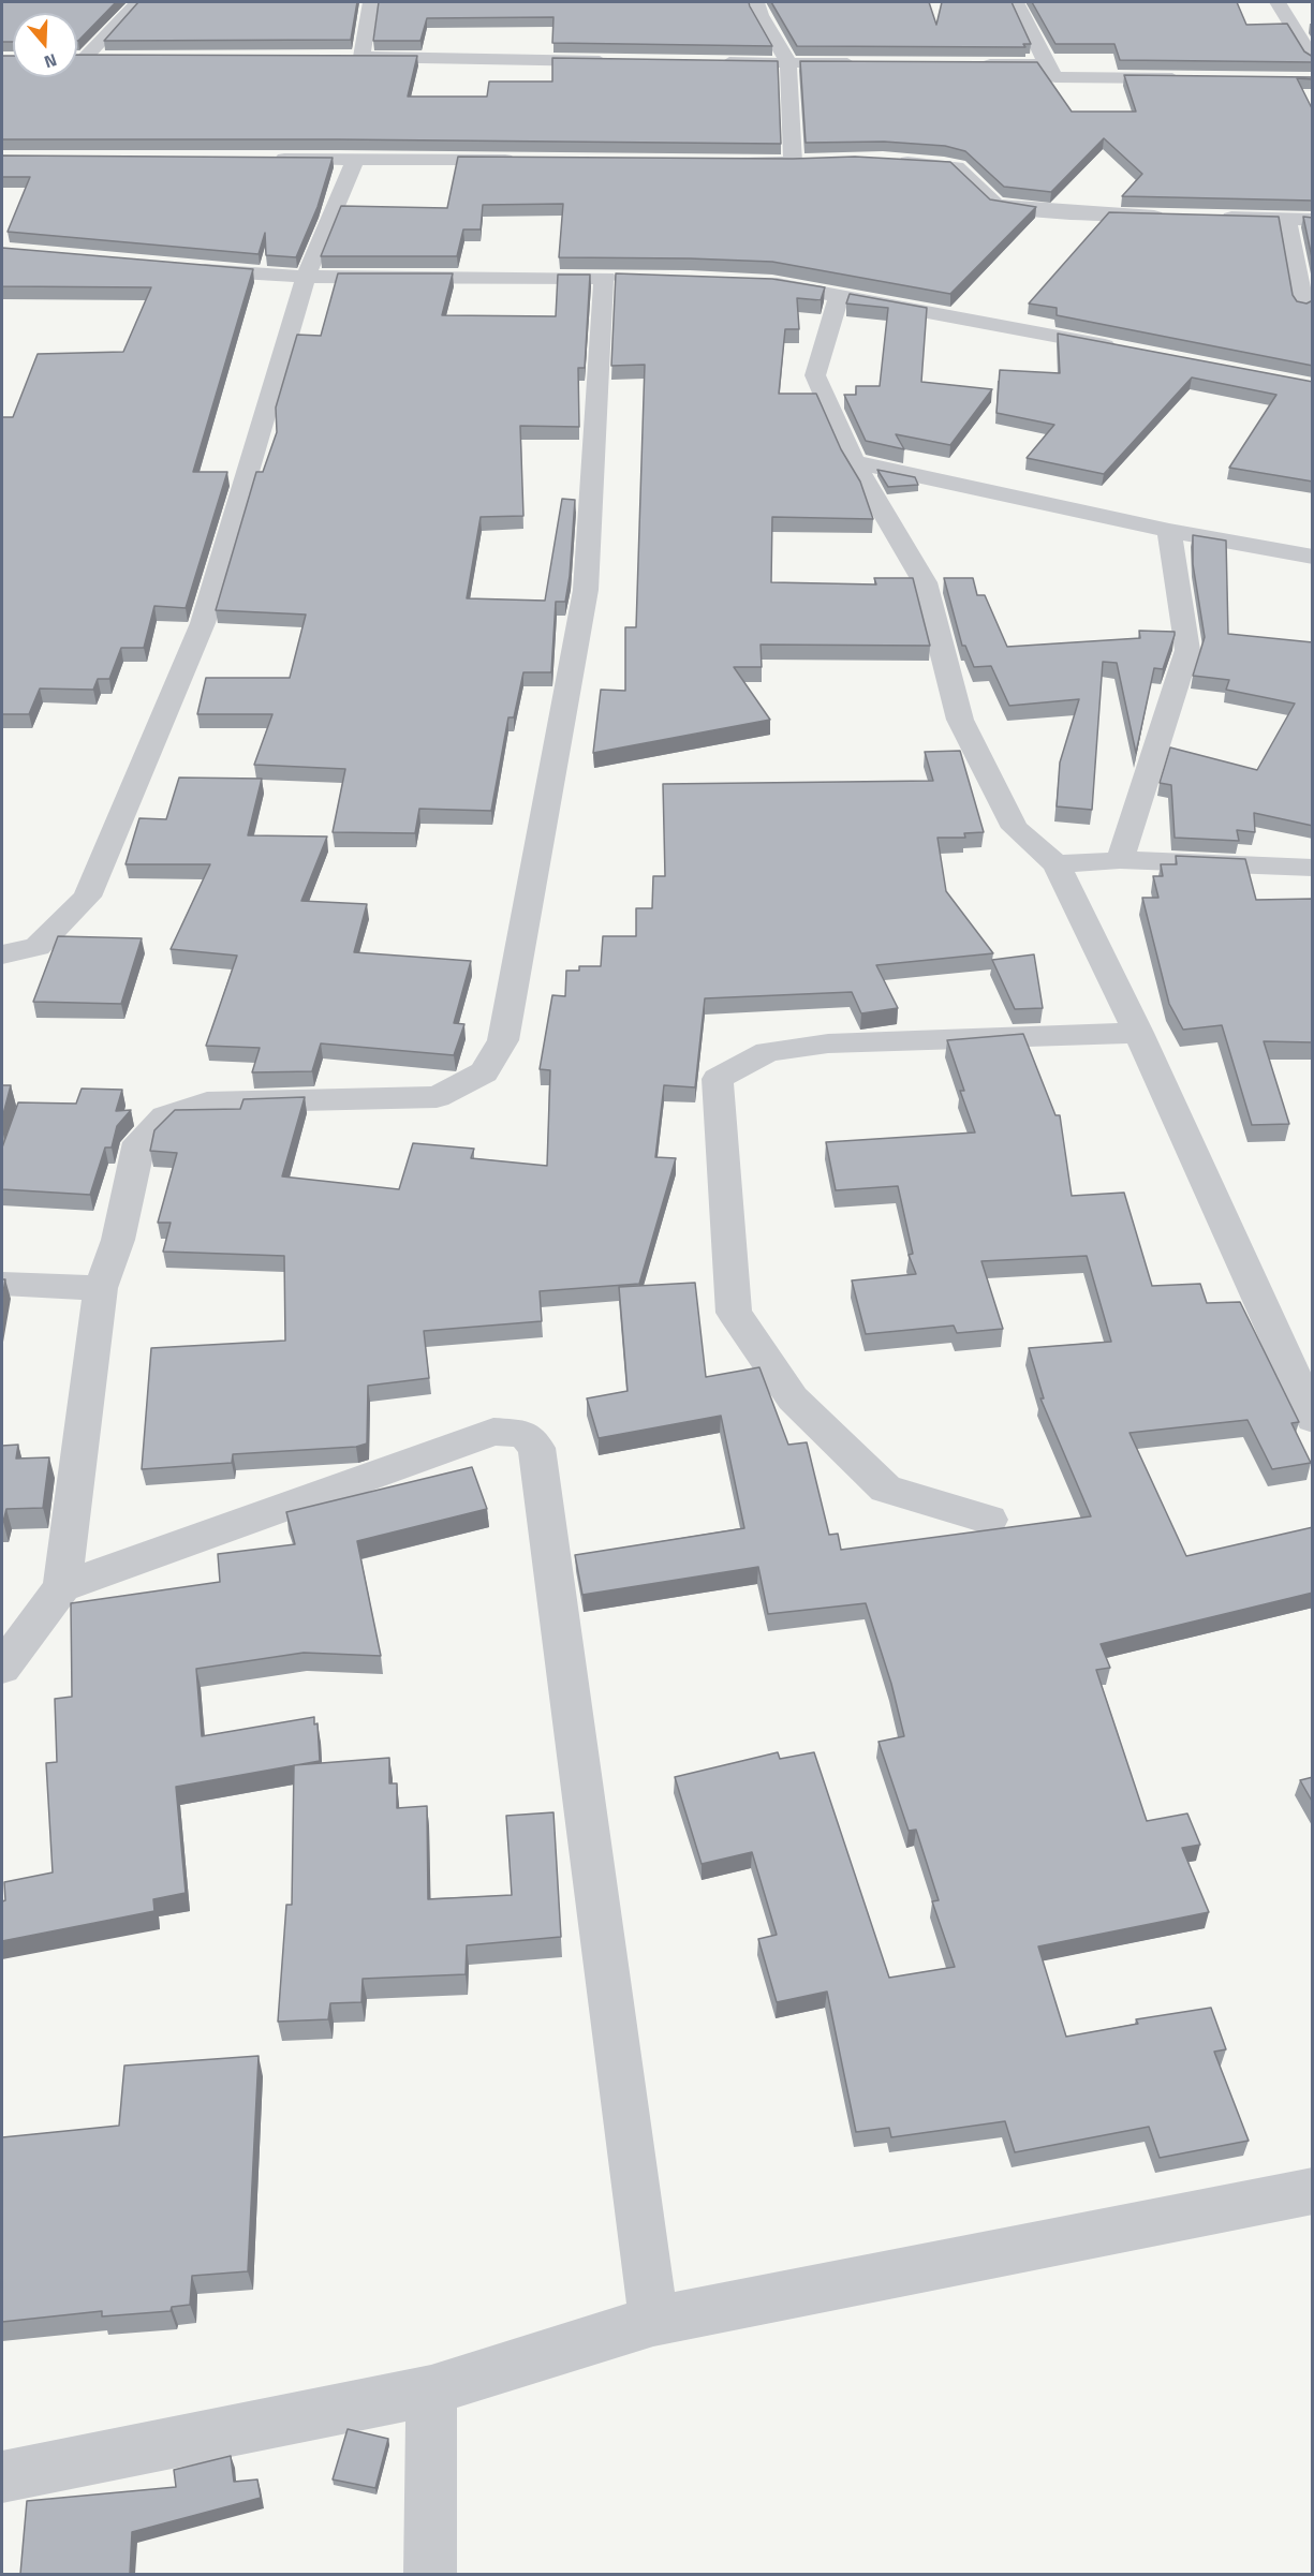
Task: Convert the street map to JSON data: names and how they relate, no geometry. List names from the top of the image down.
{
  "north": "bottom"
}
